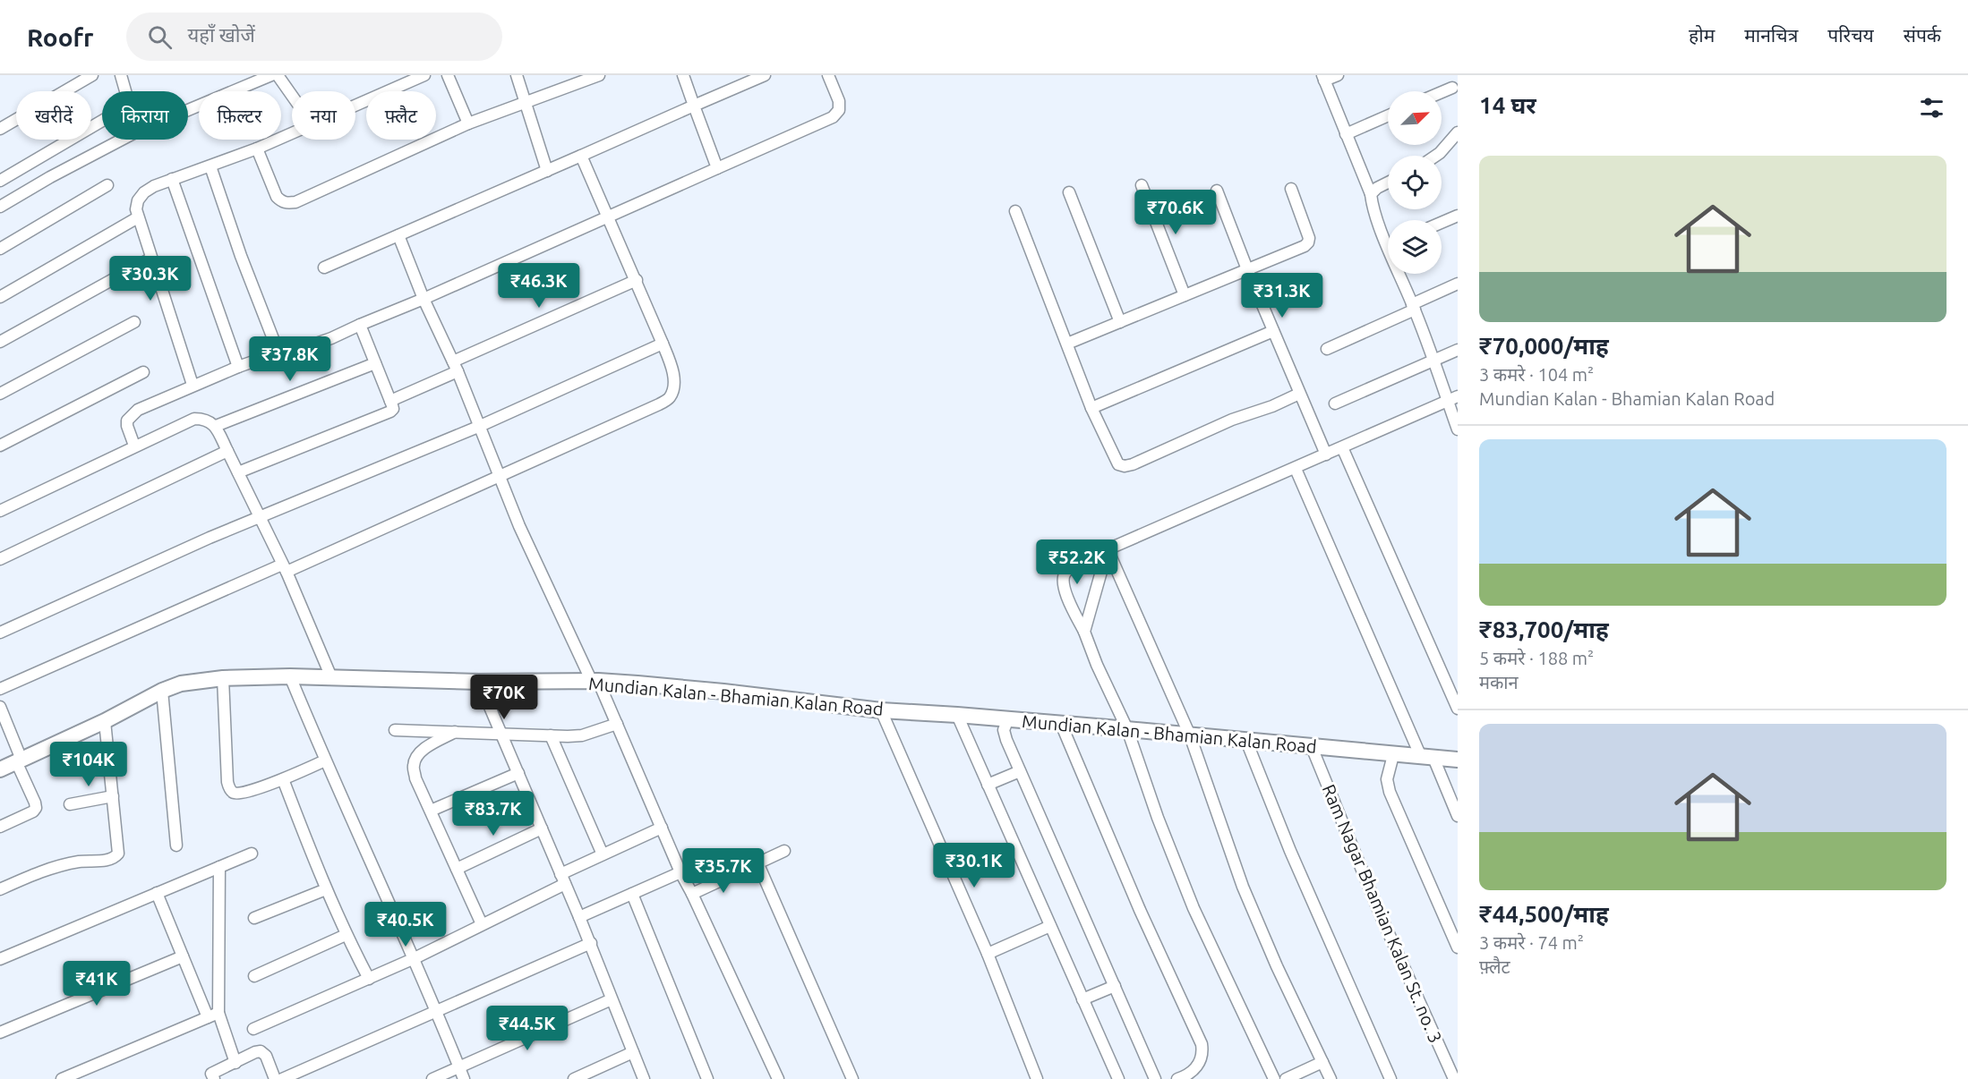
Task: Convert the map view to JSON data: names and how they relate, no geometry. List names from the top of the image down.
{
  "streets": {
    "street": ["Mundian Kalan - Bhamian Kalan Road", "Ram Nagar Bhamian Kalan St. no. 3"]
  },
  "crossings": [
    ["Mundian Kalan - Bhamian Kalan Road", "Ram Nagar Bhamian Kalan St. no. 3"]
  ],
  "north": "top right",
  "page": {
    "header": "Roofr",
    "search": "यहाँ खोजें",
    "nav": [
      "होम",
      "मानचित्र",
      "परिचय",
      "संपर्क"
    ],
    "heading": "14 घर",
    "chip": [
      "खरीदें",
      "किराया",
      "फ़िल्टर",
      "नया",
      "फ़्लैट"
    ],
    "list": [
      {
        "name": "₹70,000/माह",
        "note": "3 कमरे · 104 m² · Mundian Kalan - Bhamian Kalan Road"
      },
      {
        "name": "₹83,700/माह",
        "note": "5 कमरे · 188 m² · मकान"
      },
      {
        "name": "₹44,500/माह",
        "note": "3 कमरे · 74 m² · फ़्लैट"
      }
    ],
    "price": [
      "₹70.6K",
      "₹30.3K",
      "₹46.3K",
      "₹31.3K",
      "₹37.8K",
      "₹52.2K",
      "₹70K",
      "₹104K",
      "₹83.7K",
      "₹30.1K",
      "₹35.7K",
      "₹40.5K",
      "₹41K",
      "₹44.5K"
    ]
  }
}
